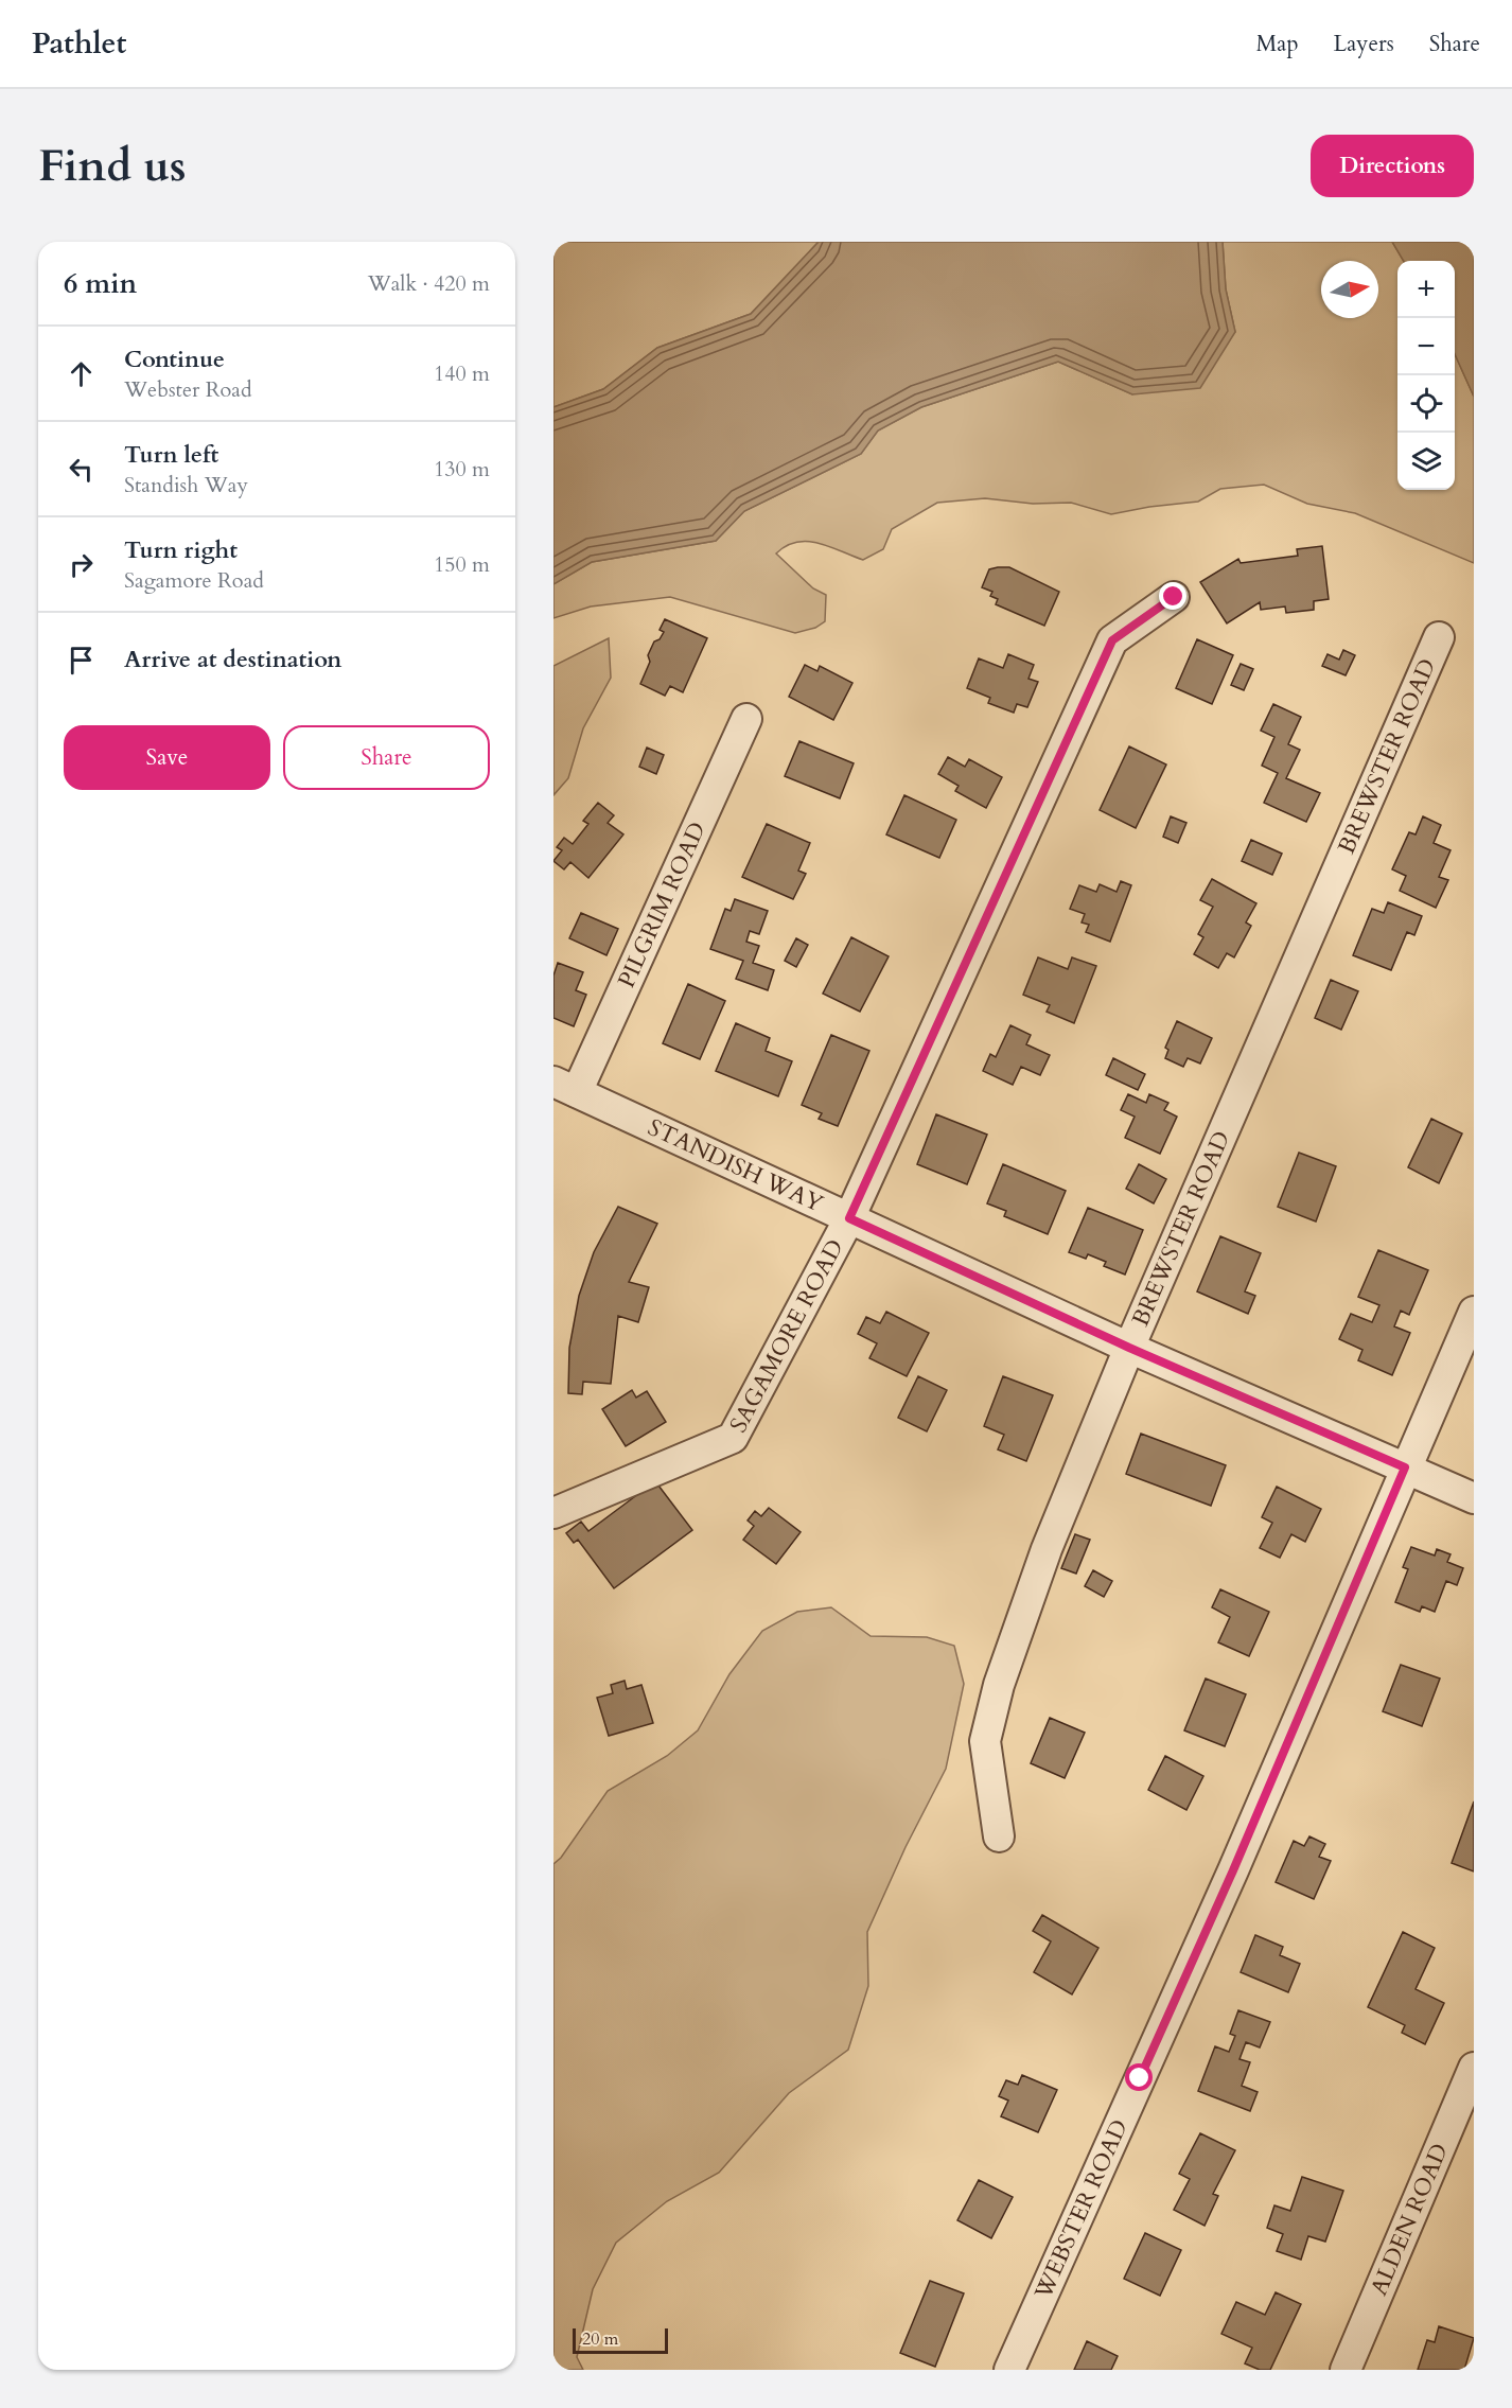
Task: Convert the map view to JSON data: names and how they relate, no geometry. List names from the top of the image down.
{
  "streets": {
    "street": [
      "BREWSTER ROAD",
      "PILGRIM ROAD",
      "STANDISH WAY",
      "SAGAMORE ROAD",
      "WEBSTER ROAD",
      "ALDEN ROAD"
    ]
  },
  "crossings": [
    ["BREWSTER ROAD", "STANDISH WAY"],
    ["PILGRIM ROAD", "STANDISH WAY"],
    ["STANDISH WAY", "SAGAMORE ROAD"],
    ["STANDISH WAY", "WEBSTER ROAD"]
  ],
  "scale_bar": "20 m",
  "north": "right",
  "page": {
    "header": "Pathlet",
    "nav": ["Map", "Layers", "Share"],
    "buttons": [
      "Directions",
      ["Save", "Share"]
    ],
    "title": "Find us",
    "heading": ["6 min", "Walk · 420 m"],
    "map_buttons": ["+", "−"],
    "list": [
      ["Continue", "Webster Road", "140 m"],
      ["Turn left", "Standish Way", "130 m"],
      ["Turn right", "Sagamore Road", "150 m"],
      "Arrive at destination"
    ],
    "scale": "20 m"
  }
}
